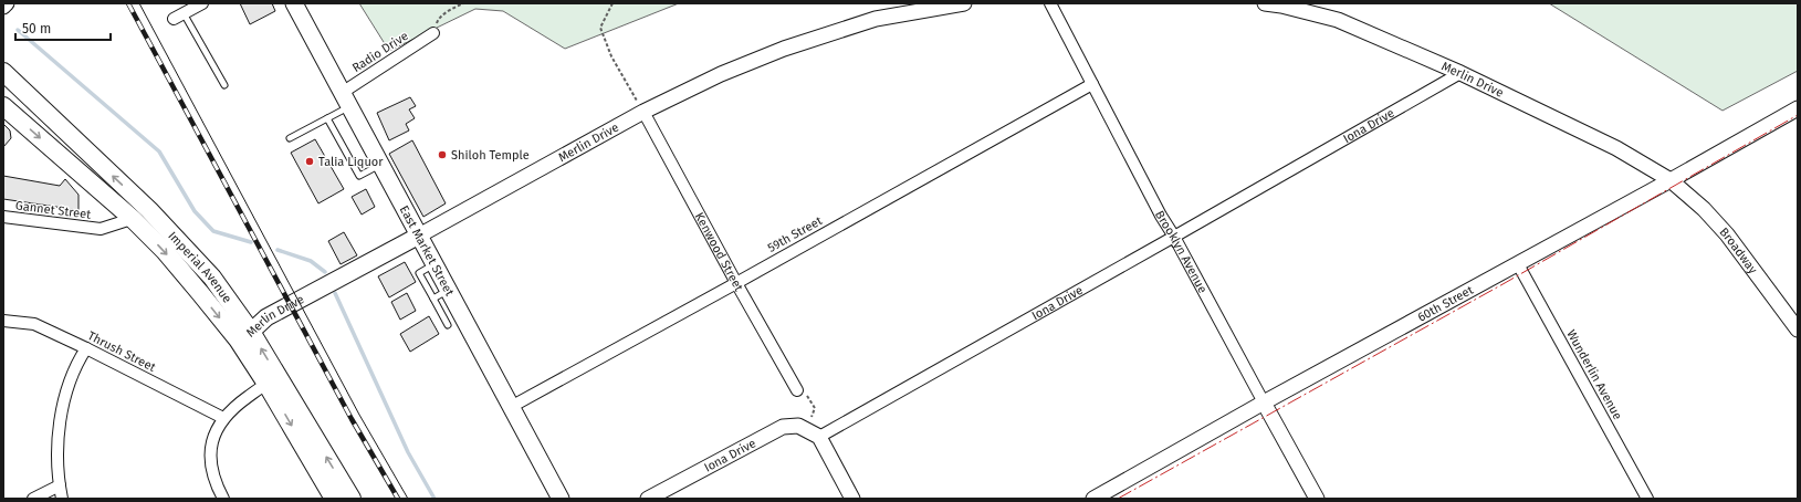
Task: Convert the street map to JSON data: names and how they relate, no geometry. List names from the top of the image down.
{
  "streets": {
    "main road": ["Merlin Drive", "East Market Street", "Imperial Avenue"],
    "street": [
      "Radio Drive",
      "Iona Drive",
      "Gannet Street",
      "59th Street",
      "Kenwood Street",
      "Broadway",
      "Brooklyn Avenue",
      "60th Street",
      "Thrush Street",
      "Wunderlin Avenue"
    ]
  },
  "crossings": [
    ["Radio Drive", "East Market Street"],
    ["Merlin Drive", "Iona Drive"],
    ["Merlin Drive", "East Market Street"],
    ["Merlin Drive", "Kenwood Street"],
    ["Merlin Drive", "Broadway"],
    ["Merlin Drive", "Imperial Avenue"],
    ["Merlin Drive", "60th Street"],
    ["Iona Drive", "Brooklyn Avenue"],
    ["Gannet Street", "Imperial Avenue"],
    ["59th Street", "East Market Street"],
    ["59th Street", "Kenwood Street"],
    ["59th Street", "Brooklyn Avenue"],
    ["Broadway", "60th Street"],
    ["Brooklyn Avenue", "60th Street"],
    ["60th Street", "Wunderlin Avenue"]
  ],
  "places": ["Shiloh Temple", "Talia Liquor"],
  "scale_bar": "50 m"
}
